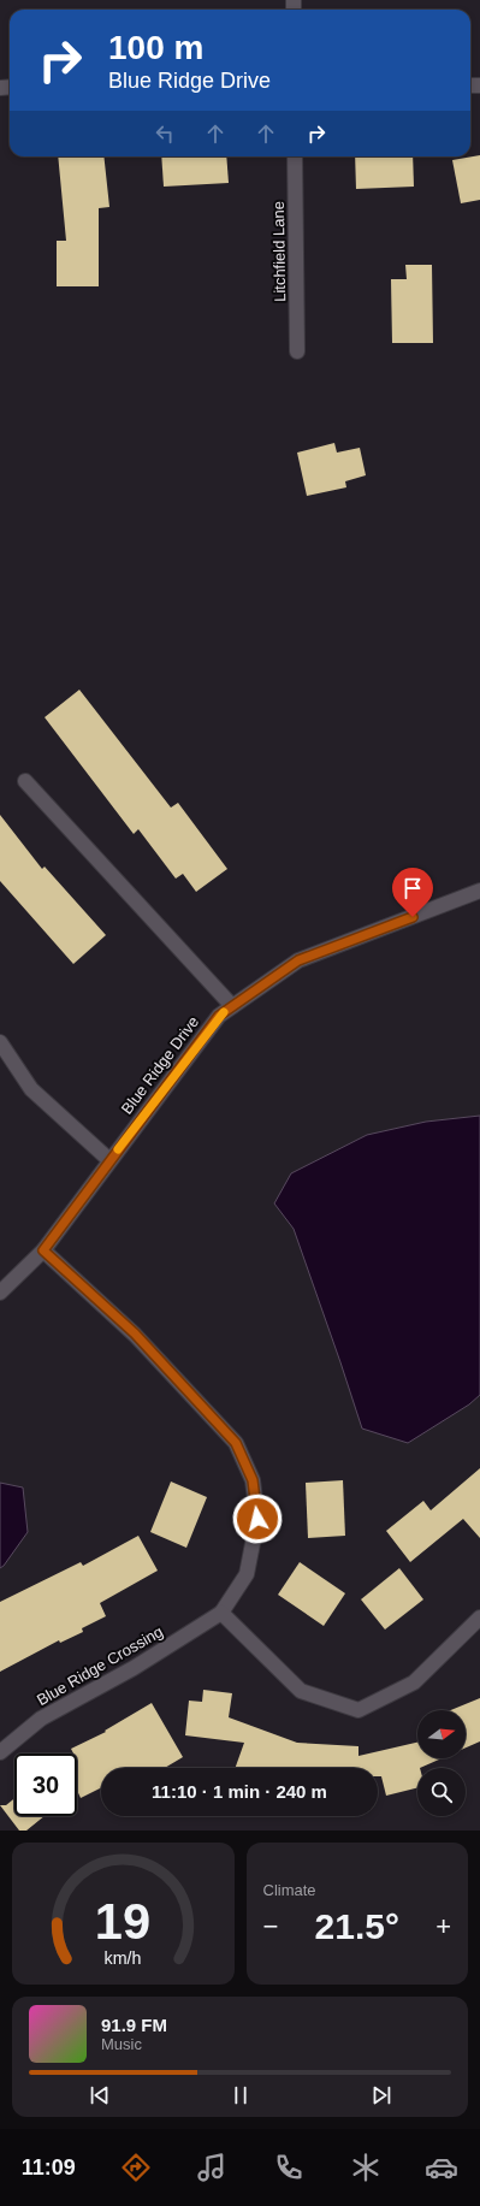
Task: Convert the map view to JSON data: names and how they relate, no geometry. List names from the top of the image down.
{
  "streets": {
    "street": ["Litchfield Lane", "Blue Ridge Drive", "Blue Ridge Crossing"]
  },
  "crossings": [
    ["Blue Ridge Drive", "Blue Ridge Crossing"]
  ],
  "north": "right",
  "page": {
    "turn": ["100 m", "Blue Ridge Drive"],
    "limit": "30",
    "trip": "11:10 · 1 min · 240 m",
    "tile": "Climate",
    "heat": ["−", "21.5°", "+"],
    "song": ["91.9 FM", "Music"],
    "tabs": "11:09",
    "gauge": ["19", "km/h"]
  }
}
